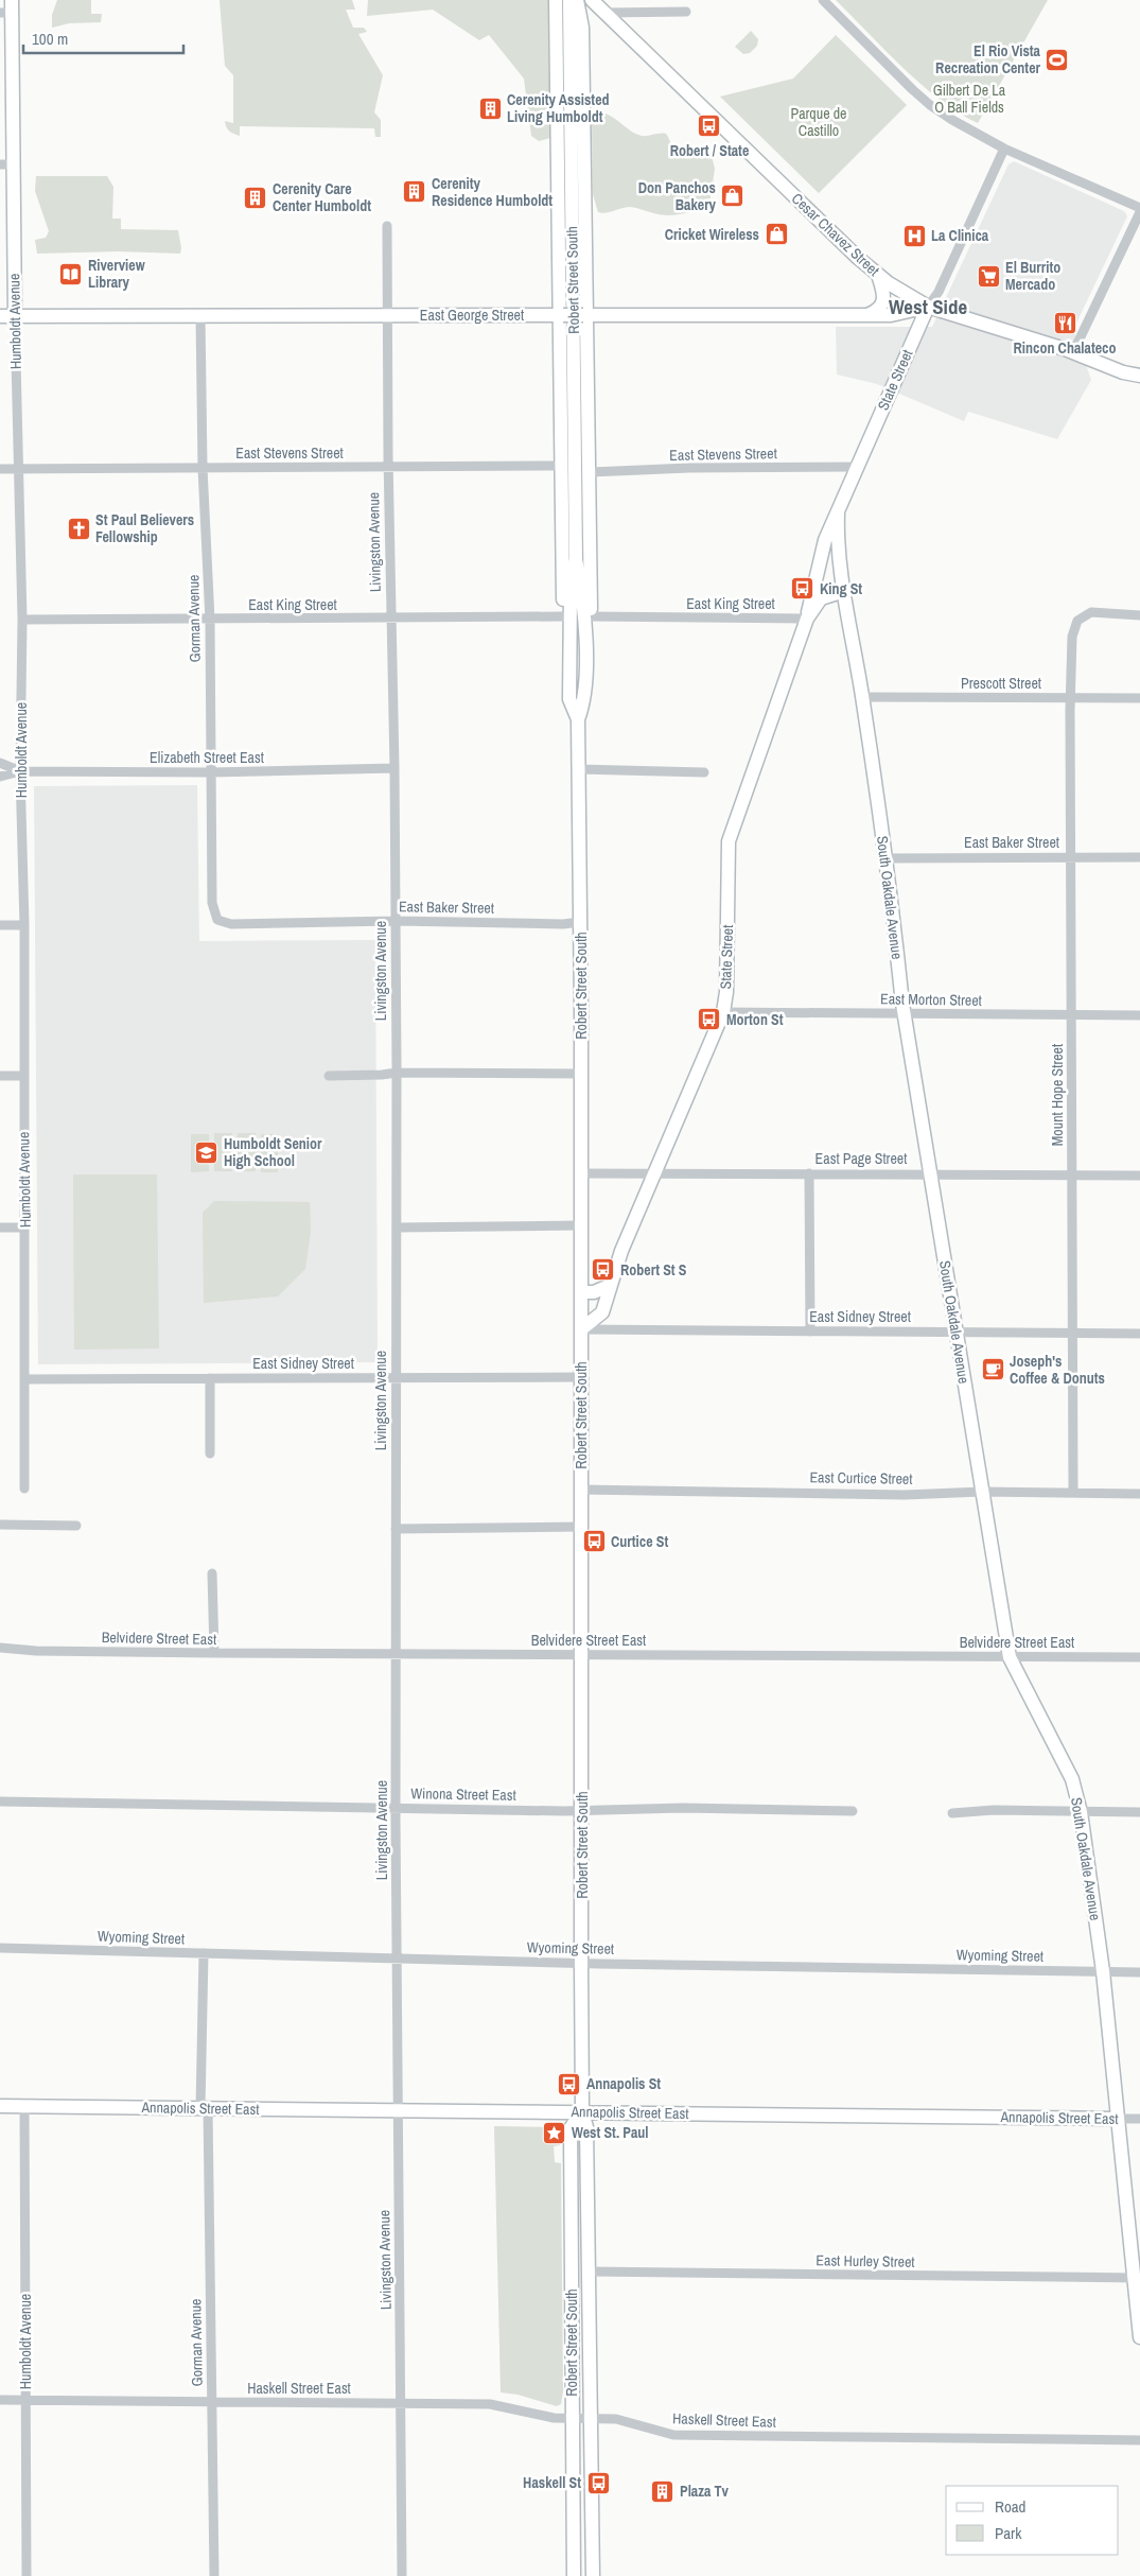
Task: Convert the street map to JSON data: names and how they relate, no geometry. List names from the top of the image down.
{
  "streets": {
    "main road": [
      "Cesar Chavez Street",
      "Robert Street South",
      "East George Street",
      "Humboldt Avenue",
      "State Street",
      "South Oakdale Avenue",
      "Annapolis Street East"
    ],
    "street": [
      "East Stevens Street",
      "Livingston Avenue",
      "East King Street",
      "Gorman Avenue",
      "Prescott Street",
      "Elizabeth Street East",
      "East Baker Street",
      "East Morton Street",
      "Mount Hope Street",
      "East Page Street",
      "East Sidney Street",
      "East Curtice Street",
      "Belvidere Street East",
      "Winona Street East",
      "Wyoming Street",
      "East Hurley Street",
      "Haskell Street East"
    ]
  },
  "crossings": [
    ["Cesar Chavez Street", "East George Street"],
    ["Cesar Chavez Street", "State Street"],
    ["Robert Street South", "State Street"],
    ["Robert Street South", "East Baker Street"],
    ["Robert Street South", "East Page Street"],
    ["Robert Street South", "East Sidney Street"],
    ["Robert Street South", "East Curtice Street"],
    ["Robert Street South", "Belvidere Street East"],
    ["Robert Street South", "Winona Street East"],
    ["Robert Street South", "Wyoming Street"],
    ["Robert Street South", "Annapolis Street East"],
    ["Robert Street South", "East Hurley Street"],
    ["Robert Street South", "Haskell Street East"],
    ["East George Street", "Humboldt Avenue"],
    ["East George Street", "State Street"],
    ["East George Street", "Livingston Avenue"],
    ["East George Street", "Gorman Avenue"],
    ["Humboldt Avenue", "East Stevens Street"],
    ["Humboldt Avenue", "East King Street"],
    ["Humboldt Avenue", "Elizabeth Street East"],
    ["Humboldt Avenue", "East Sidney Street"],
    ["Humboldt Avenue", "Annapolis Street East"],
    ["Humboldt Avenue", "Haskell Street East"],
    ["State Street", "East Stevens Street"],
    ["State Street", "East King Street"],
    ["State Street", "South Oakdale Avenue"],
    ["State Street", "East Morton Street"],
    ["State Street", "East Page Street"],
    ["State Street", "East Sidney Street"],
    ["East Stevens Street", "Livingston Avenue"],
    ["East Stevens Street", "Gorman Avenue"],
    ["Livingston Avenue", "East King Street"],
    ["Livingston Avenue", "Elizabeth Street East"],
    ["Livingston Avenue", "East Baker Street"],
    ["Livingston Avenue", "East Sidney Street"],
    ["Livingston Avenue", "Belvidere Street East"],
    ["Livingston Avenue", "Winona Street East"],
    ["Livingston Avenue", "Wyoming Street"],
    ["Livingston Avenue", "Annapolis Street East"],
    ["Livingston Avenue", "Haskell Street East"],
    ["East King Street", "Gorman Avenue"],
    ["Gorman Avenue", "Elizabeth Street East"],
    ["Gorman Avenue", "East Baker Street"],
    ["Gorman Avenue", "Wyoming Street"],
    ["Gorman Avenue", "Annapolis Street East"],
    ["Gorman Avenue", "Haskell Street East"],
    ["Prescott Street", "South Oakdale Avenue"],
    ["Prescott Street", "Mount Hope Street"],
    ["East Baker Street", "South Oakdale Avenue"],
    ["East Baker Street", "Mount Hope Street"],
    ["South Oakdale Avenue", "East Morton Street"],
    ["South Oakdale Avenue", "East Page Street"],
    ["South Oakdale Avenue", "East Sidney Street"],
    ["South Oakdale Avenue", "East Curtice Street"],
    ["South Oakdale Avenue", "Belvidere Street East"],
    ["South Oakdale Avenue", "Wyoming Street"],
    ["South Oakdale Avenue", "Annapolis Street East"],
    ["South Oakdale Avenue", "East Hurley Street"],
    ["East Morton Street", "Mount Hope Street"],
    ["Mount Hope Street", "East Page Street"],
    ["Mount Hope Street", "East Sidney Street"],
    ["Mount Hope Street", "East Curtice Street"]
  ],
  "districts": ["West Side"],
  "parks": ["Gilbert De La O Ball Fields", "Parque de Castillo"],
  "places": {
    "sports": ["El Rio Vista Recreation Center"],
    "building": [
      "Cerenity Assisted Living Humboldt",
      "Cerenity Residence Humboldt",
      "Cerenity Care Center Humboldt",
      "Plaza Tv"
    ],
    "bus stop": [
      "Robert / State",
      "King St",
      "Morton St",
      "Robert St S",
      "Curtice St",
      "Annapolis St",
      "Haskell St"
    ],
    "shop": ["Don Panchos Bakery", "Cricket Wireless"],
    "hospital": ["La Clinica"],
    "library": ["Riverview Library"],
    "supermarket": ["El Burrito Mercado"],
    "restaurant": ["Rincon Chalateco"],
    "church": ["St Paul Believers Fellowship"],
    "school or university": ["Humboldt Senior High School"],
    "cafe": ["Joseph's Coffee & Donuts"],
    "place": ["West St. Paul"]
  },
  "legend": ["Road", "Park"],
  "scale_bar": "100 m"
}
